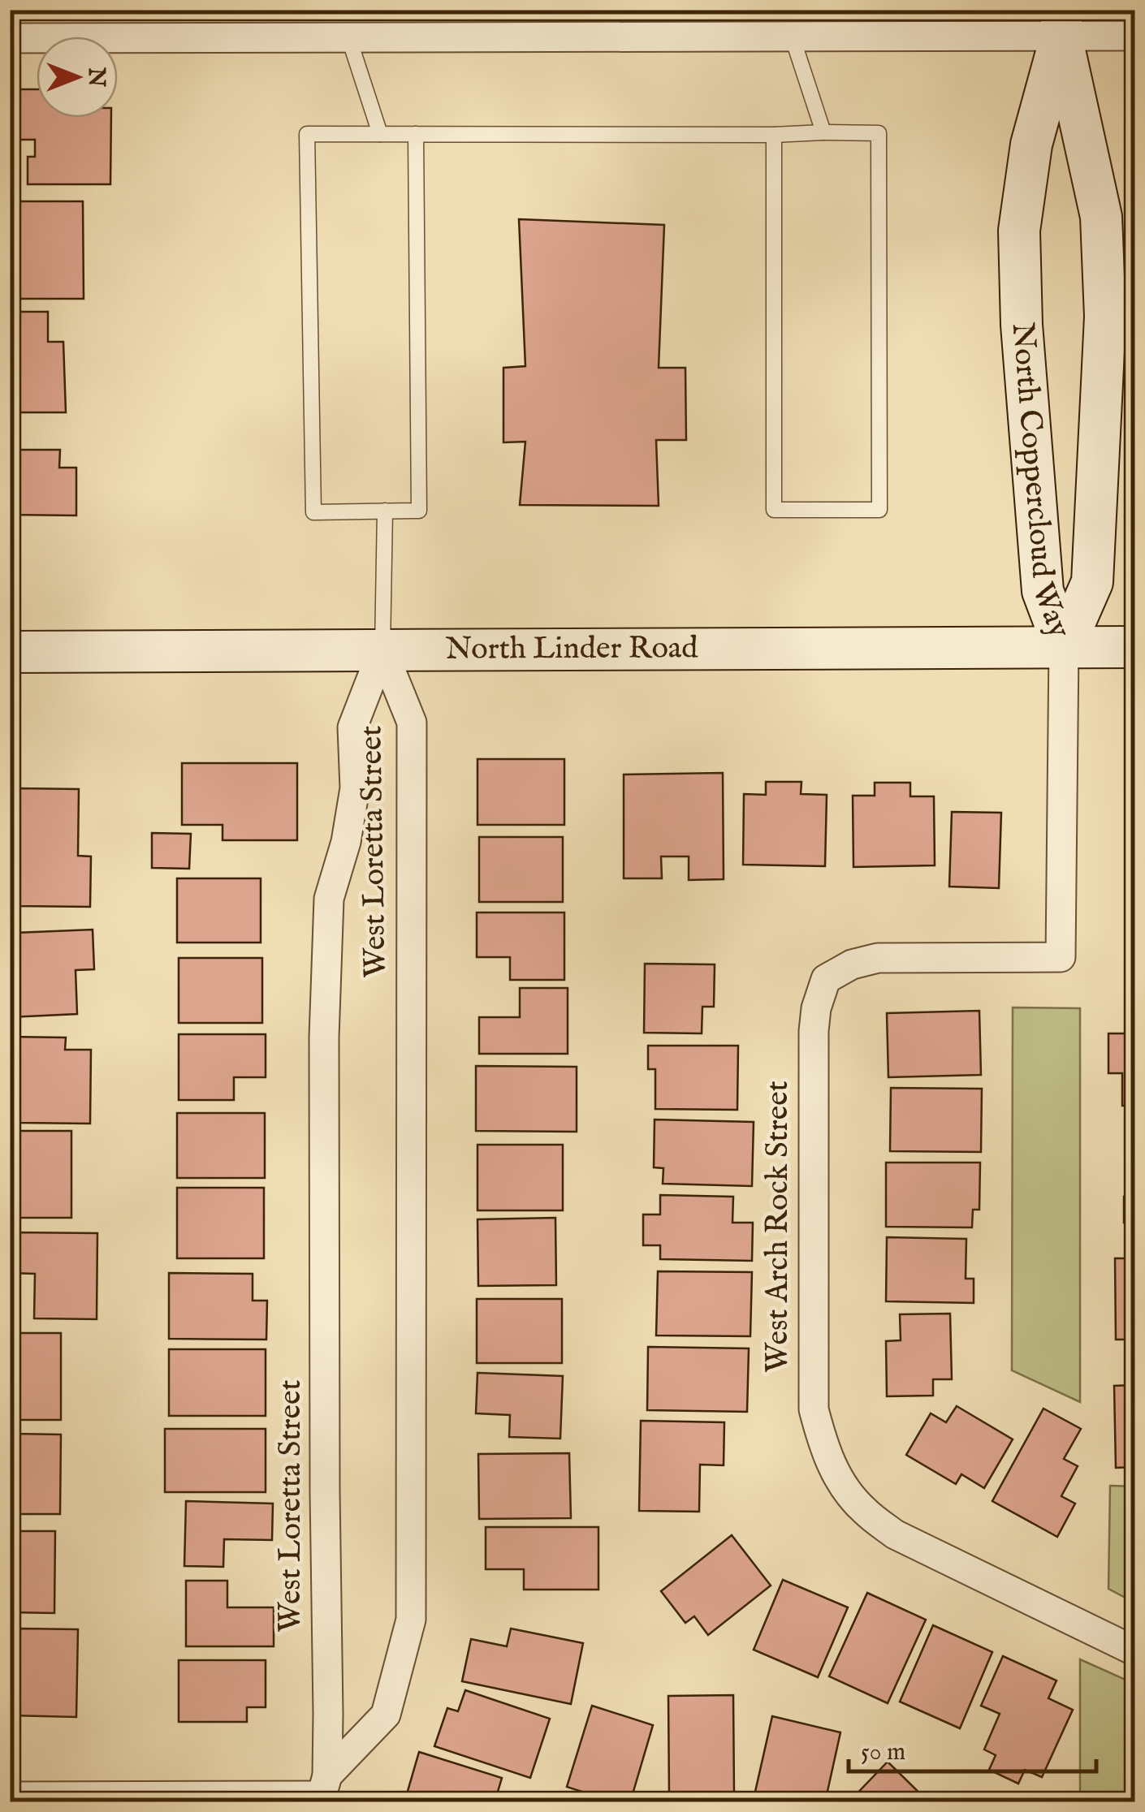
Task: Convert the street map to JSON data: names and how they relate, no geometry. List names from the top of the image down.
{
  "streets": {
    "street": [
      "North Coppercloud Way",
      "North Linder Road",
      "West Loretta Street",
      "West Arch Rock Street"
    ]
  },
  "crossings": [
    ["North Coppercloud Way", "North Linder Road"],
    ["North Coppercloud Way", "West Arch Rock Street"],
    ["North Linder Road", "West Loretta Street"],
    ["North Linder Road", "West Arch Rock Street"]
  ],
  "scale_bar": "50 m",
  "north": "right"
}
